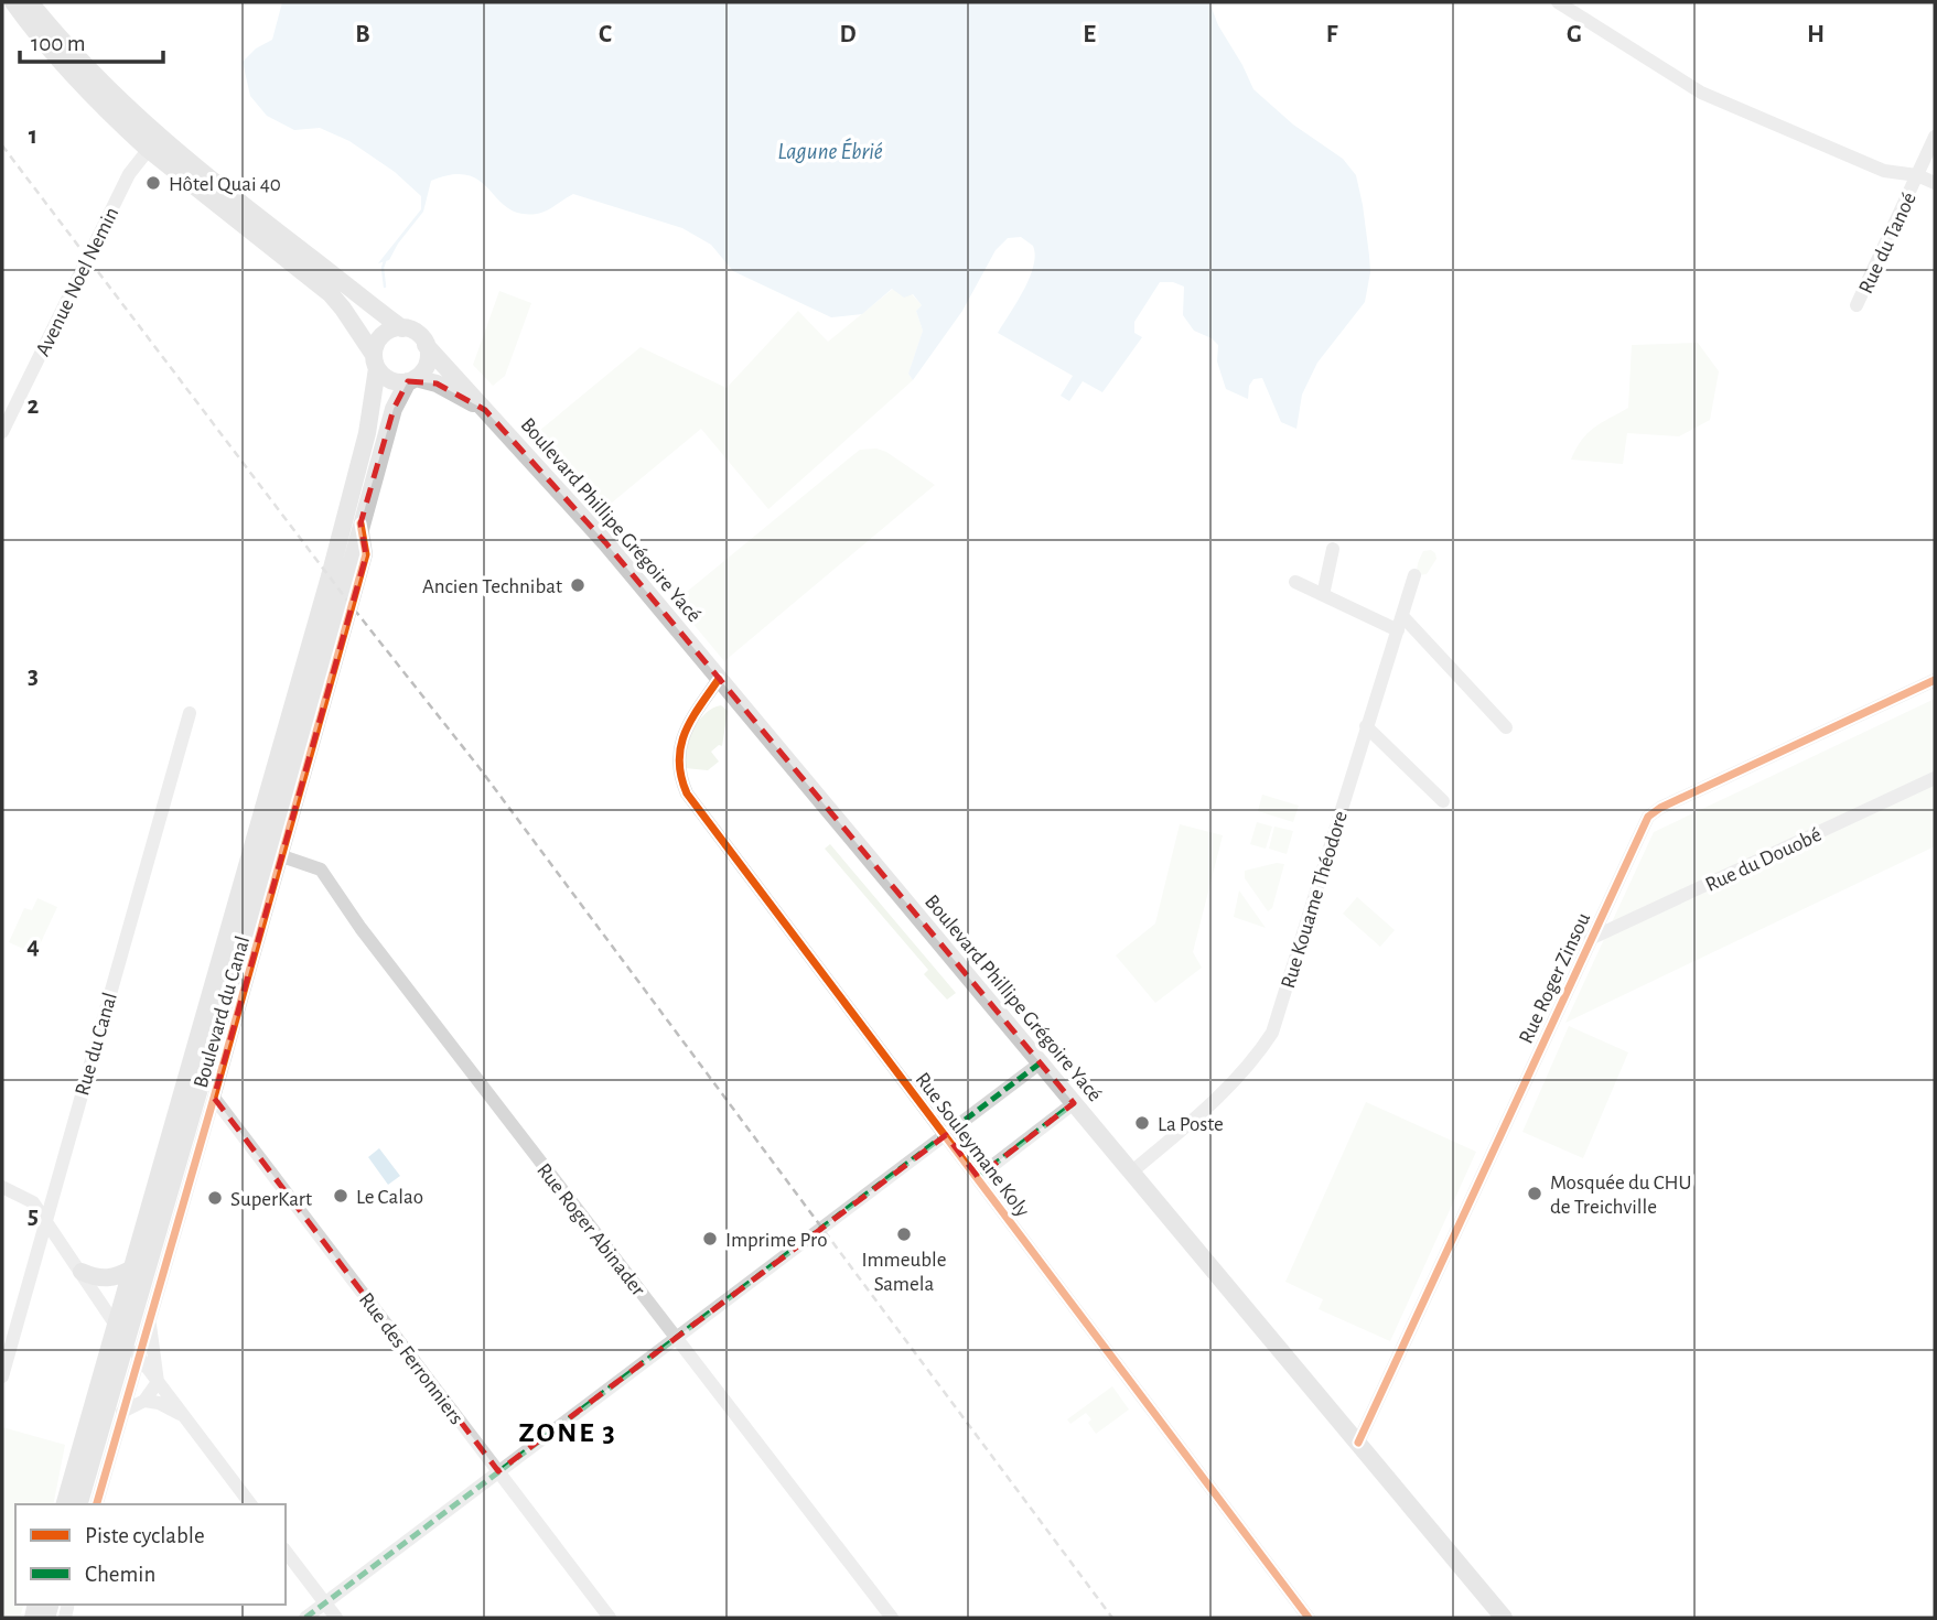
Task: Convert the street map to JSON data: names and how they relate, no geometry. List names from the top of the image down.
{
  "streets": {
    "main road": ["Boulevard Phillipe Grégoire Yacé", "Boulevard du Canal"],
    "street": [
      "Rue du Tanoé",
      "Avenue Noel Nemin",
      "Rue du Douobé",
      "Rue Kouame Théodore",
      "Rue Roger Zinsou",
      "Rue du Canal",
      "Rue Souleymane Koly",
      "Rue Roger Abinader",
      "Rue des Ferronniers"
    ]
  },
  "crossings": [
    ["Boulevard Phillipe Grégoire Yacé", "Rue Kouame Théodore"],
    ["Boulevard Phillipe Grégoire Yacé", "Rue Roger Zinsou"],
    ["Boulevard Phillipe Grégoire Yacé", "Boulevard du Canal"],
    ["Boulevard Phillipe Grégoire Yacé", "Rue Souleymane Koly"],
    ["Rue du Douobé", "Rue Roger Zinsou"],
    ["Boulevard du Canal", "Rue Roger Abinader"],
    ["Boulevard du Canal", "Rue des Ferronniers"]
  ],
  "districts": ["ZONE 3"],
  "water": ["Lagune Ébrié"],
  "places": [
    "Hôtel Quai 40",
    "Ancien Technibat",
    "La Poste",
    "Mosquée du CHU de Treichville",
    "Le Calao",
    "SuperKart",
    "Immeuble Samela",
    "Imprime Pro"
  ],
  "legend": ["Piste cyclable", "Chemin"],
  "scale_bar": "100 m",
  "grid": {
    "columns": [
      "B",
      "C",
      "D",
      "E",
      "F",
      "G",
      "H"
    ],
    "rows": [
      "1",
      "2",
      "3",
      "4",
      "5"
    ]
  }
}
